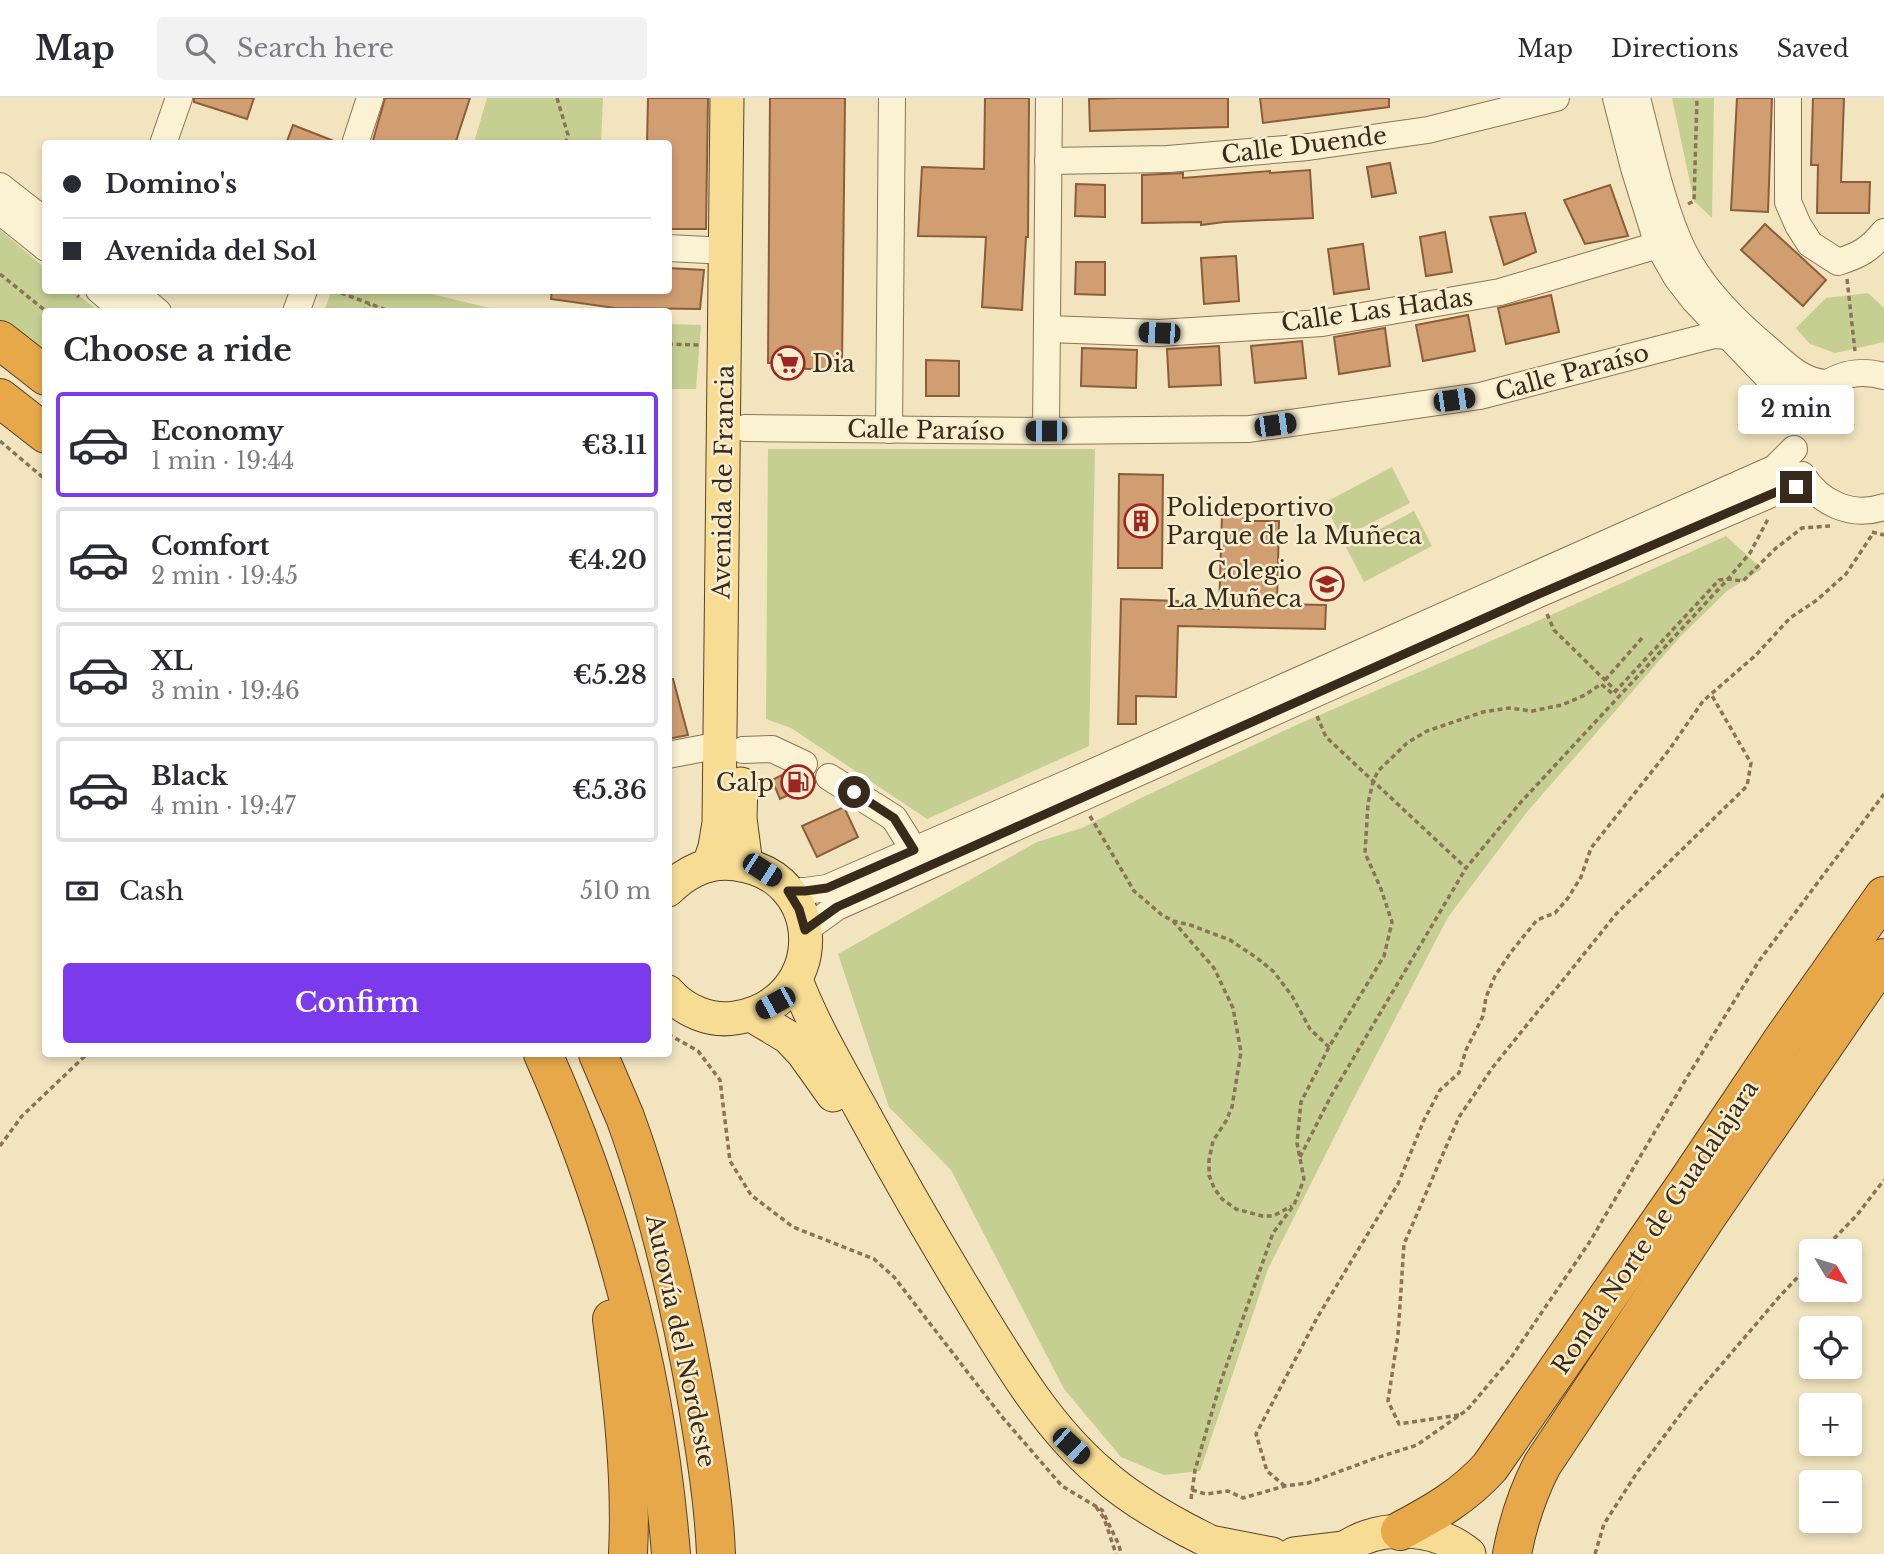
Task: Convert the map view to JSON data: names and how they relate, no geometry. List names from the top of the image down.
{
  "streets": {
    "highway": ["Ronda Norte de Guadalajara", "Autovía del Nordeste"],
    "main road": ["Avenida de Francia"],
    "street": ["Calle Duende", "Calle Las Hadas", "Calle Paraíso"]
  },
  "crossings": [
    ["Calle Paraíso", "Avenida de Francia"]
  ],
  "places": {
    "supermarket": ["Dia"],
    "building": ["Polideportivo Parque de la Muñeca"],
    "school or university": ["Colegio La Muñeca"],
    "fuel station": ["Galp"]
  },
  "north": "bottom right",
  "page": {
    "header": "Map",
    "search": "Search here",
    "nav": ["Map", "Directions", "Saved"],
    "banner": ["Domino's", "Avenida del Sol"],
    "heading": "Choose a ride",
    "bubble": "2 min",
    "list": [
      {
        "name": "Economy",
        "note": "1 min · 19:44",
        "value": "€3.11"
      },
      {
        "name": "Comfort",
        "note": "2 min · 19:45",
        "value": "€4.20"
      },
      {
        "name": "XL",
        "note": "3 min · 19:46",
        "value": "€5.28"
      },
      {
        "name": "Black",
        "note": "4 min · 19:47",
        "value": "€5.36"
      }
    ],
    "pay": ["Cash", "510 m"],
    "buttons": "Confirm",
    "map_buttons": ["+", "−"]
  }
}
